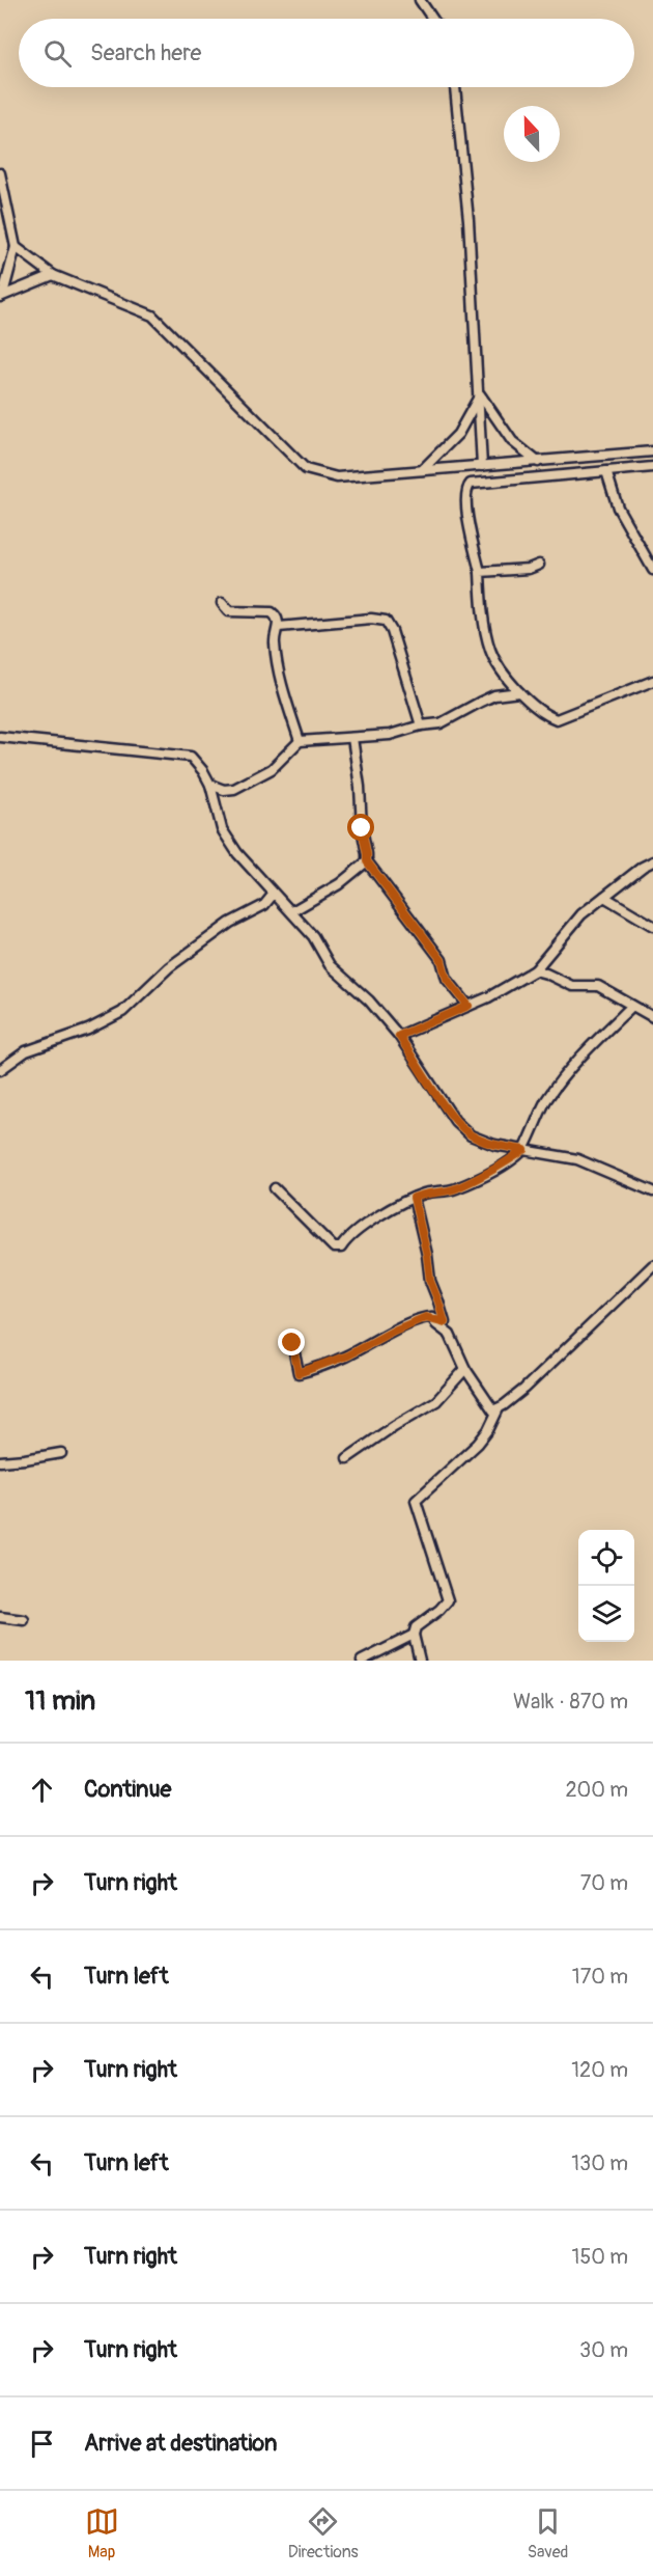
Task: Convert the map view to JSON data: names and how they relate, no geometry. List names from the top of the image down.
{
  "north": "top",
  "page": {
    "search": "Search here",
    "heading": ["11 min", "Walk · 870 m"],
    "list": [
      ["Continue", "200 m"],
      ["Turn right", "70 m"],
      ["Turn left", "170 m"],
      ["Turn right", "120 m"],
      ["Turn left", "130 m"],
      ["Turn right", "150 m"],
      ["Turn right", "30 m"],
      "Arrive at destination"
    ],
    "nav": ["Map", "Directions", "Saved"]
  }
}
